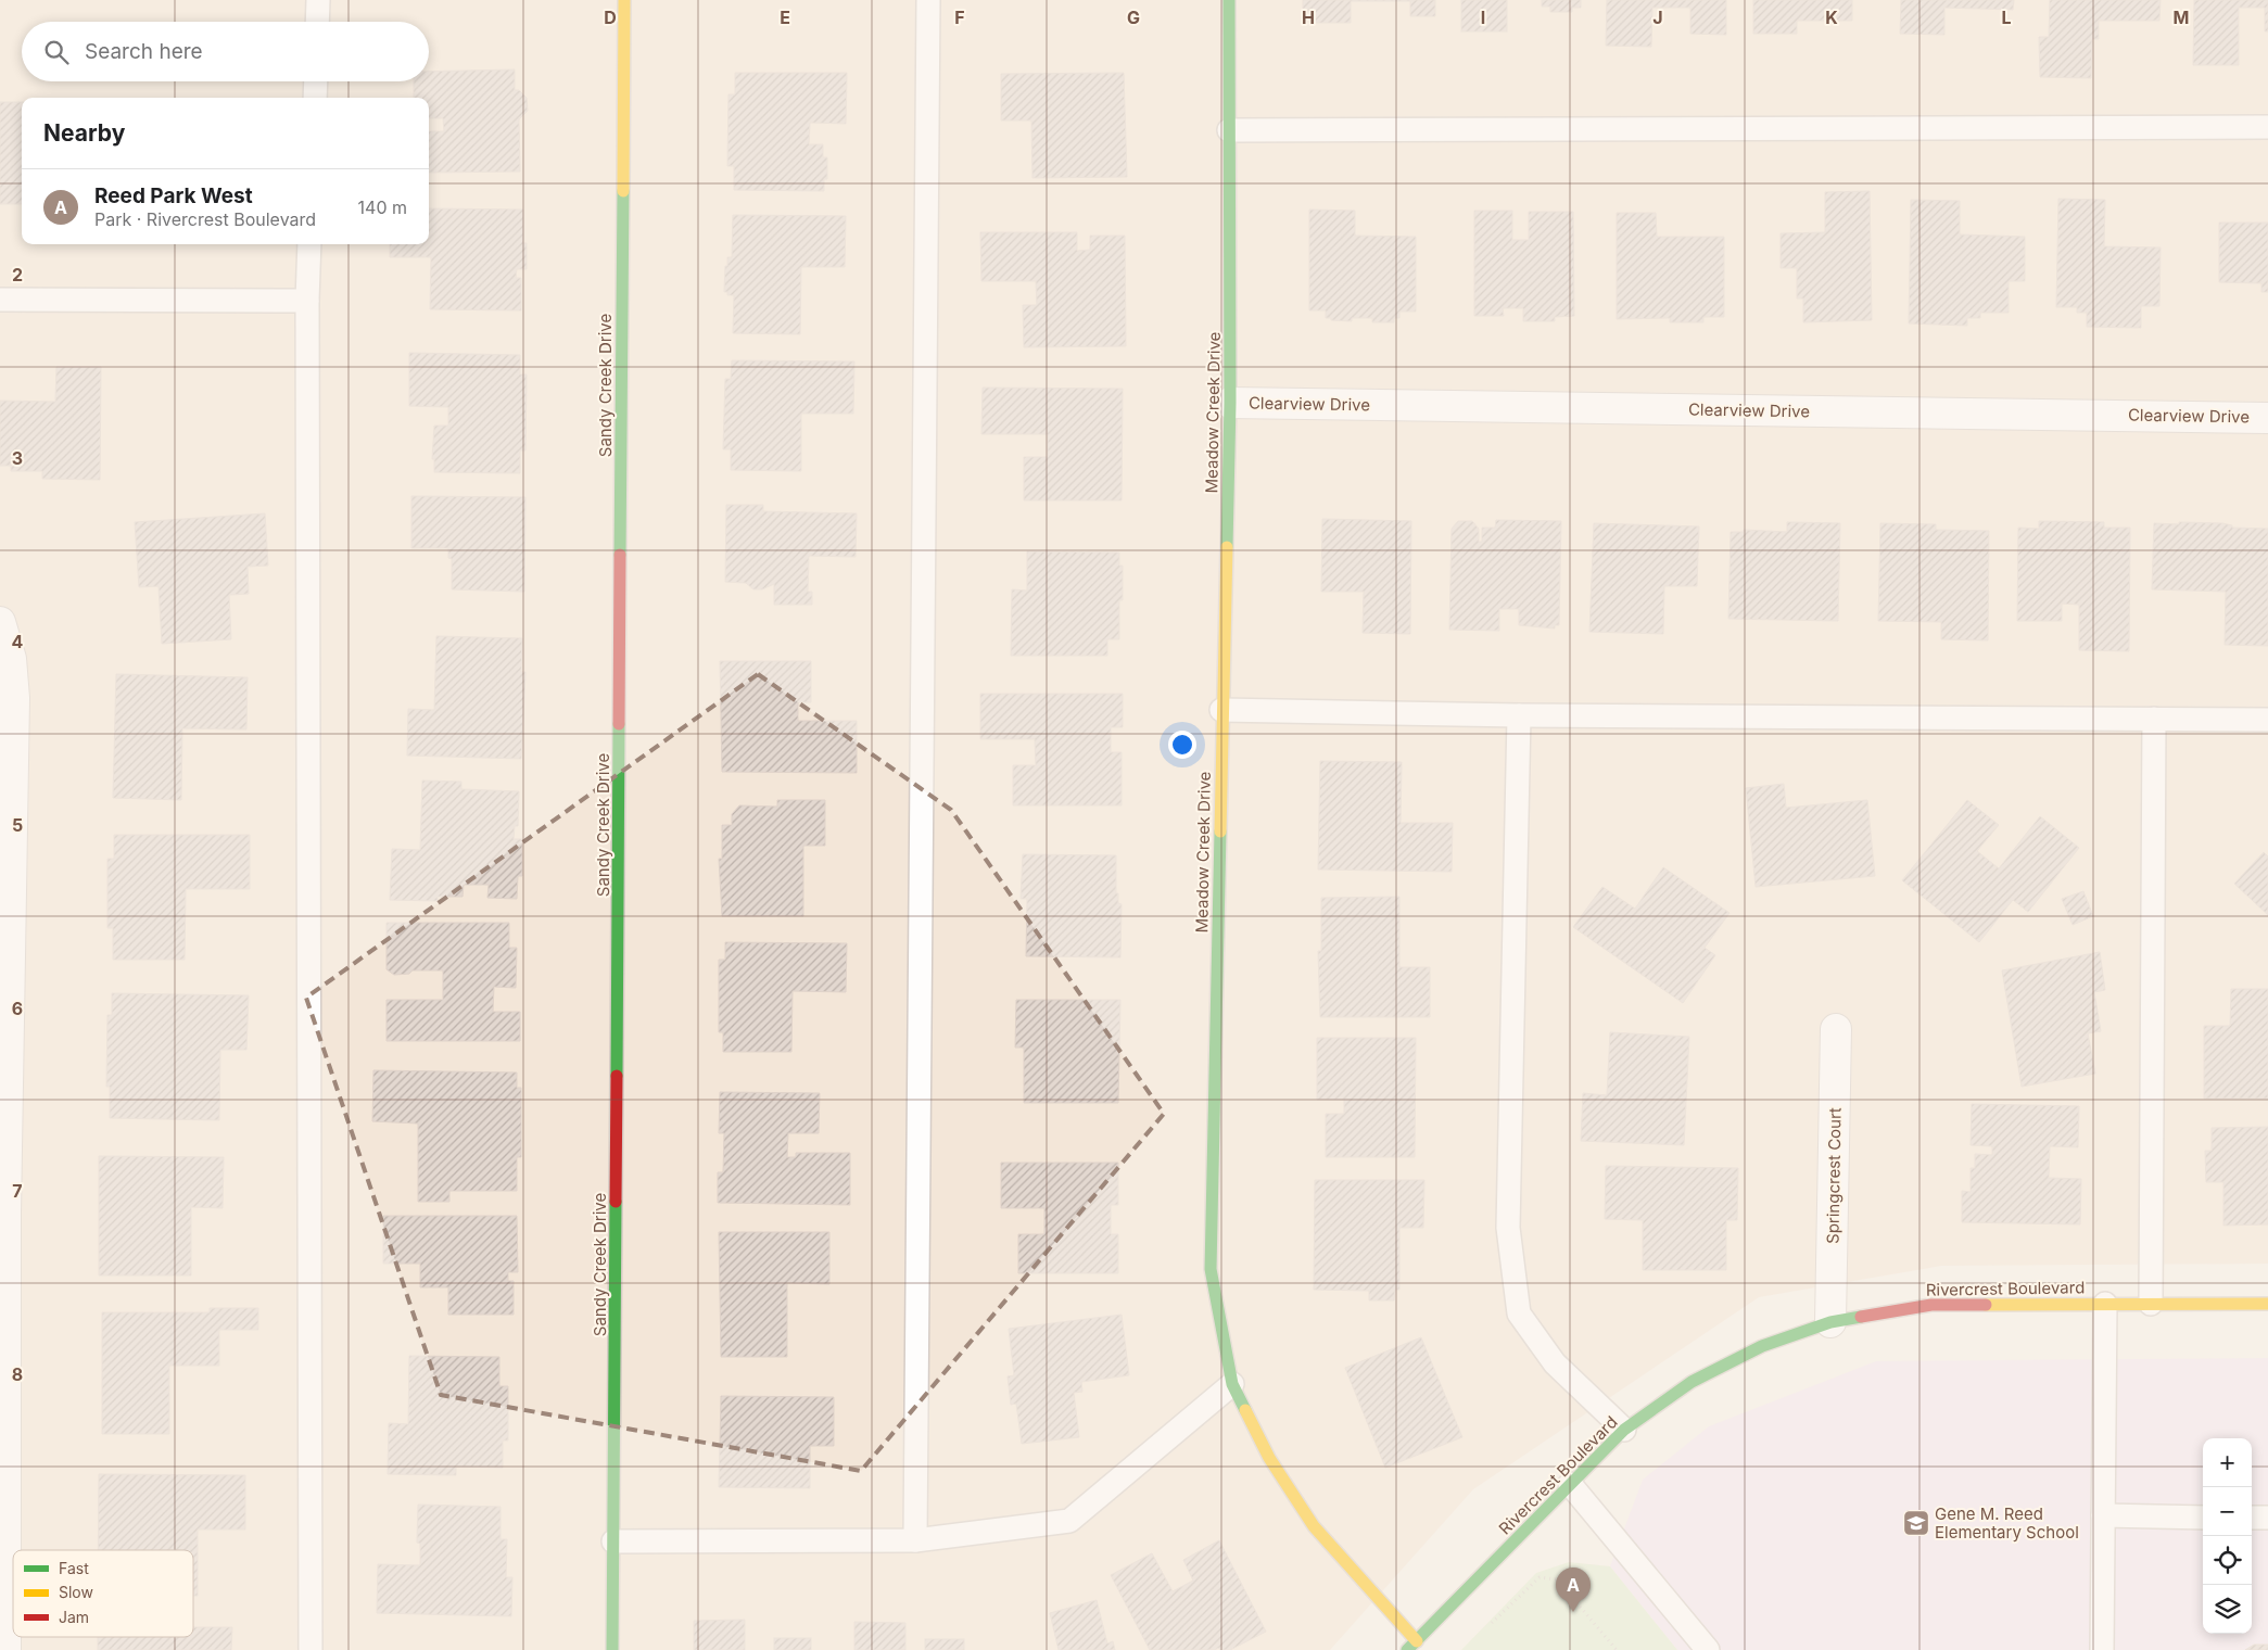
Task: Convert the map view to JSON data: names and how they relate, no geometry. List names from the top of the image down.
{
  "streets": {
    "street": [
      "Sandy Creek Drive",
      "Clearview Drive",
      "Meadow Creek Drive",
      "Springcrest Court",
      "Rivercrest Boulevard"
    ]
  },
  "crossings": [
    ["Clearview Drive", "Meadow Creek Drive"],
    ["Meadow Creek Drive", "Rivercrest Boulevard"],
    ["Springcrest Court", "Rivercrest Boulevard"]
  ],
  "places": {
    "school or university": ["Gene M. Reed Elementary School"]
  },
  "legend": ["Fast", "Slow", "Jam"],
  "page": {
    "search": "Search here",
    "heading": "Nearby",
    "list": [
      {
        "mark": "A",
        "name": "Reed Park West",
        "note": "Park · Rivercrest Boulevard",
        "value": "140 m"
      }
    ],
    "map_buttons": ["+", "−"],
    "pins": "A"
  },
  "grid": {
    "columns": [
      "D",
      "E",
      "F",
      "G",
      "H",
      "I",
      "J",
      "K",
      "L",
      "M"
    ],
    "rows": [
      "2",
      "3",
      "4",
      "5",
      "6",
      "7",
      "8"
    ]
  }
}
